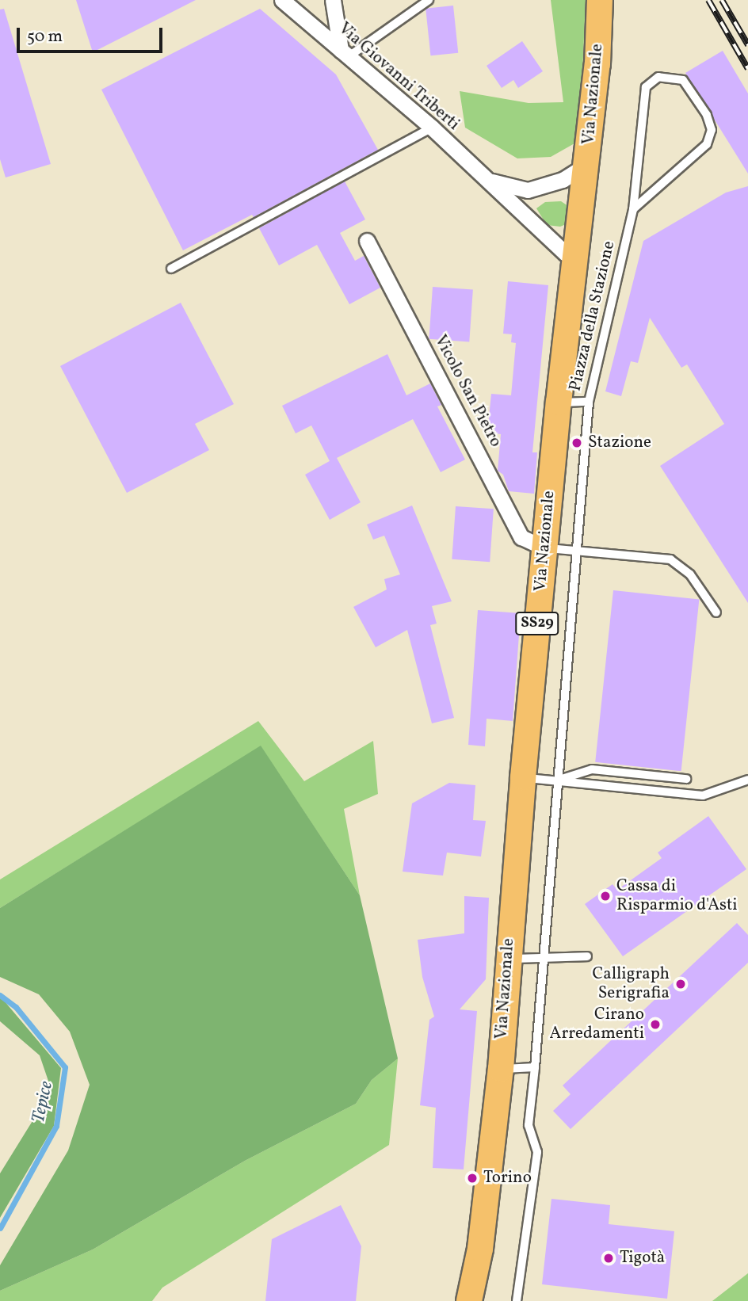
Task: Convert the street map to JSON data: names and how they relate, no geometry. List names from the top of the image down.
{
  "streets": {
    "main road": ["Via Nazionale", "SS29"],
    "street": ["Via Giovanni Triberti", "Vicolo San Pietro"],
    "lane": ["Piazza della Stazione"]
  },
  "crossings": [
    ["Via Giovanni Triberti", "Via Nazionale"],
    ["Via Nazionale", "Piazza della Stazione"],
    ["Via Nazionale", "Vicolo San Pietro"]
  ],
  "water": ["Tepice"],
  "places": [
    "Stazione",
    "Cassa di Risparmio d'Asti",
    "Calligraph Serigrafia",
    "Cirano Arredamenti",
    "Torino",
    "Tigotà"
  ],
  "scale_bar": "50 m"
}
